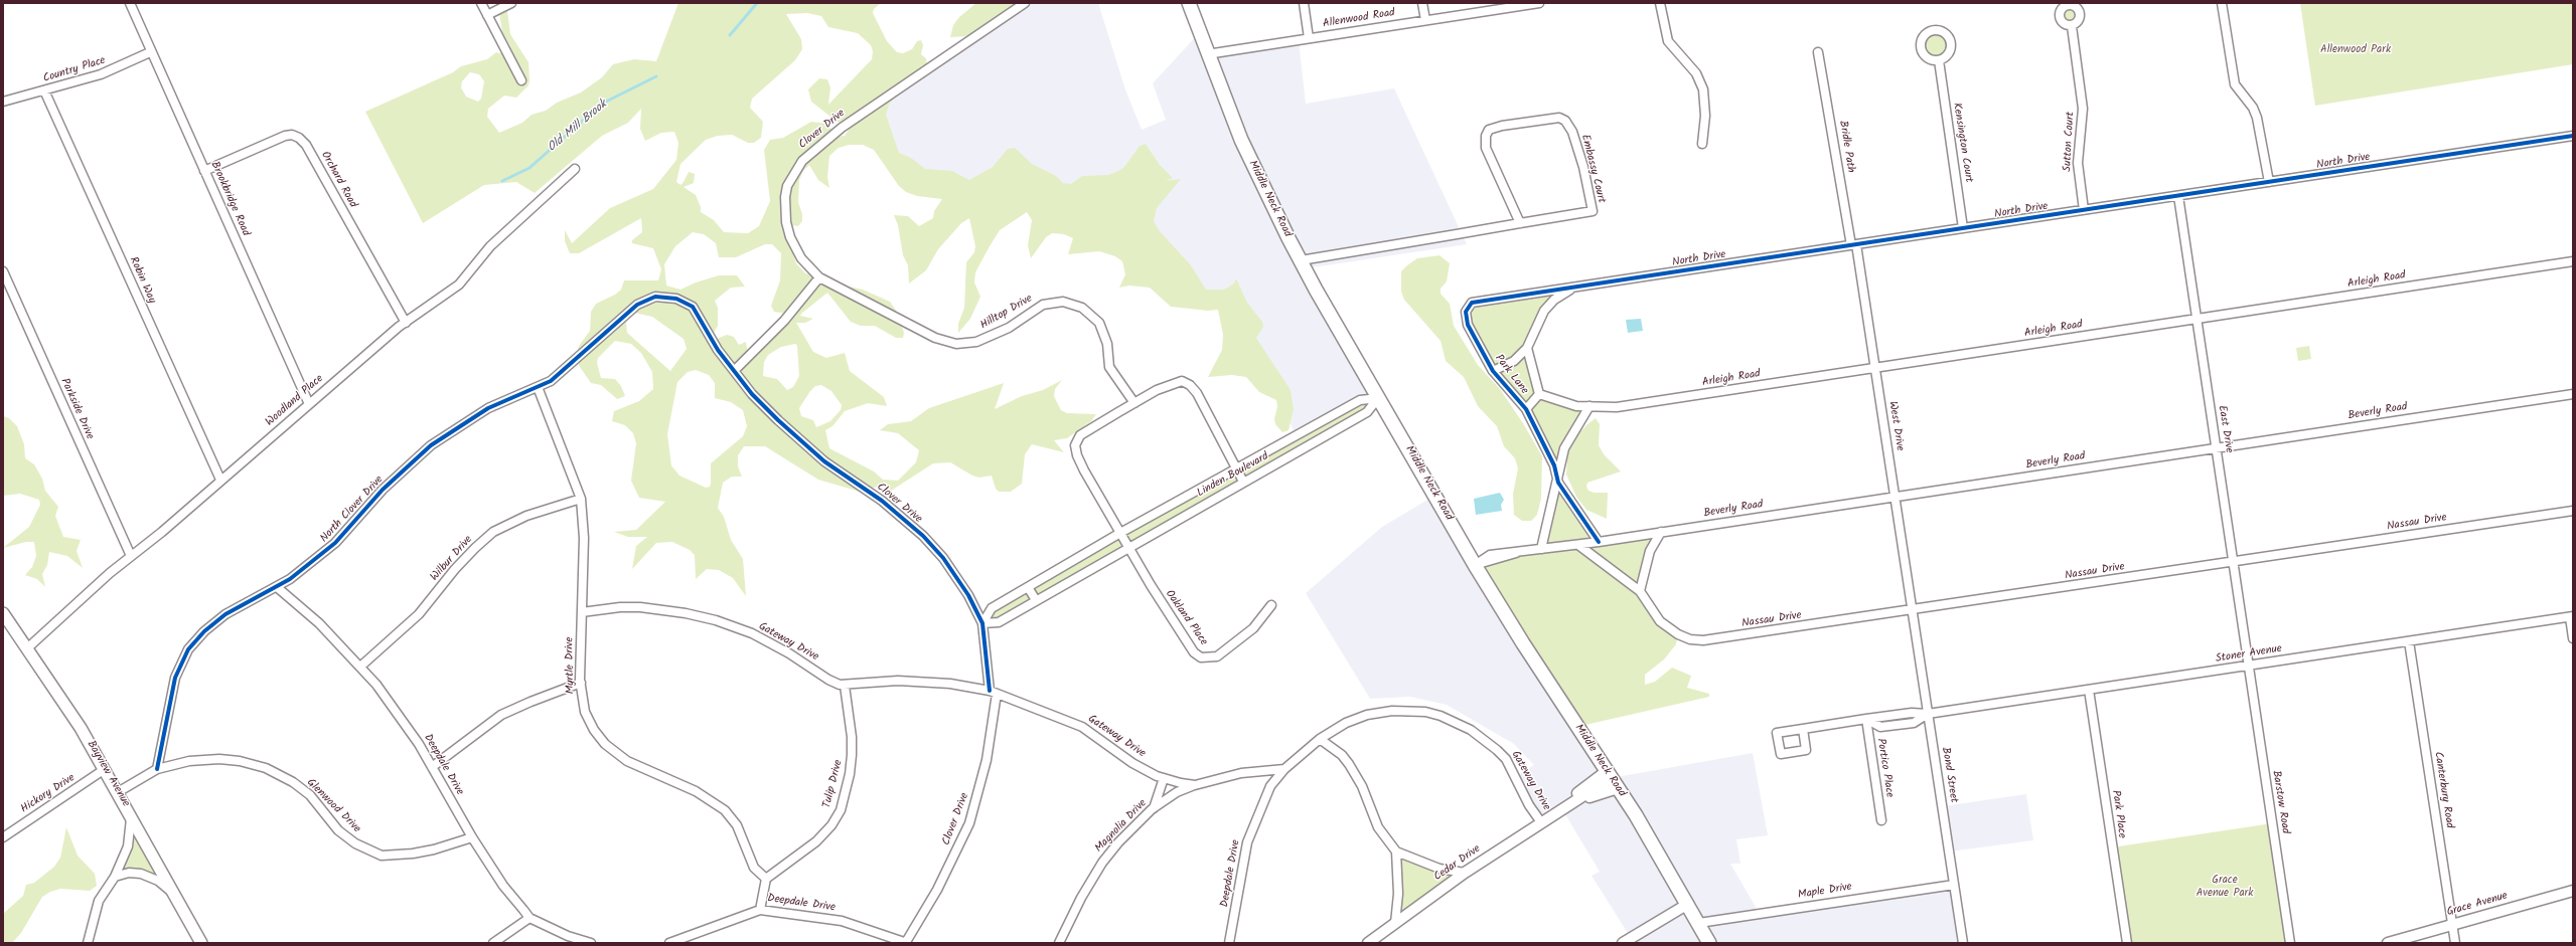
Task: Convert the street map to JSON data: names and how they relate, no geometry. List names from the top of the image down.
{
  "streets": {
    "main road": ["Middle Neck Road", "Bayview Avenue"],
    "street": [
      "Allenwood Road",
      "Country Place",
      "Clover Drive",
      "Sutton Court",
      "Kensington Court",
      "Bridle Path",
      "North Drive",
      "Embassy Court",
      "Orchard Road",
      "Brookbridge Road",
      "Robin Way",
      "Arleigh Road",
      "Hilltop Drive",
      "Park Lane",
      "Woodland Place",
      "Parkside Drive",
      "Beverly Road",
      "West Drive",
      "East Drive",
      "Linden Boulevard",
      "North Clover Drive",
      "Nassau Drive",
      "Wilbur Drive",
      "Oakland Place",
      "Gateway Drive",
      "Stoner Avenue",
      "Myrtle Drive",
      "Deepdale Drive",
      "Portico Place",
      "Bond Street",
      "Tulip Drive",
      "Canterbury Road",
      "Hickory Drive",
      "Barstow Road",
      "Glenwood Drive",
      "Park Place",
      "Magnolia Drive",
      "Cedar Drive",
      "Maple Drive",
      "Grace Avenue"
    ]
  },
  "crossings": [
    ["Allenwood Road", "Middle Neck Road"],
    ["Country Place", "Brookbridge Road"],
    ["Country Place", "Robin Way"],
    ["Clover Drive", "Hilltop Drive"],
    ["Clover Drive", "Linden Boulevard"],
    ["Clover Drive", "North Clover Drive"],
    ["Clover Drive", "Gateway Drive"],
    ["Clover Drive", "Deepdale Drive"],
    ["Sutton Court", "North Drive"],
    ["Kensington Court", "North Drive"],
    ["Bridle Path", "North Drive"],
    ["Bridle Path", "West Drive"],
    ["North Drive", "Park Lane"],
    ["North Drive", "West Drive"],
    ["North Drive", "East Drive"],
    ["Embassy Court", "Middle Neck Road"],
    ["Orchard Road", "Brookbridge Road"],
    ["Orchard Road", "Woodland Place"],
    ["Brookbridge Road", "Woodland Place"],
    ["Middle Neck Road", "Beverly Road"],
    ["Middle Neck Road", "Linden Boulevard"],
    ["Middle Neck Road", "Cedar Drive"],
    ["Middle Neck Road", "Maple Drive"],
    ["Robin Way", "Woodland Place"],
    ["Arleigh Road", "Park Lane"],
    ["Arleigh Road", "West Drive"],
    ["Arleigh Road", "East Drive"],
    ["Hilltop Drive", "Oakland Place"],
    ["Park Lane", "Beverly Road"],
    ["Woodland Place", "Parkside Drive"],
    ["Woodland Place", "Bayview Avenue"],
    ["Beverly Road", "West Drive"],
    ["Beverly Road", "East Drive"],
    ["Beverly Road", "Nassau Drive"],
    ["West Drive", "Nassau Drive"],
    ["West Drive", "Bond Street"],
    ["East Drive", "Nassau Drive"],
    ["East Drive", "Stoner Avenue"],
    ["East Drive", "Barstow Road"],
    ["Linden Boulevard", "Oakland Place"],
    ["North Clover Drive", "Myrtle Drive"],
    ["North Clover Drive", "Deepdale Drive"],
    ["North Clover Drive", "Glenwood Drive"],
    ["Nassau Drive", "Bond Street"],
    ["Wilbur Drive", "Myrtle Drive"],
    ["Wilbur Drive", "Deepdale Drive"],
    ["Gateway Drive", "Myrtle Drive"],
    ["Gateway Drive", "Deepdale Drive"],
    ["Gateway Drive", "Tulip Drive"],
    ["Gateway Drive", "Magnolia Drive"],
    ["Gateway Drive", "Cedar Drive"],
    ["Stoner Avenue", "Portico Place"],
    ["Stoner Avenue", "Bond Street"],
    ["Stoner Avenue", "Canterbury Road"],
    ["Stoner Avenue", "Barstow Road"],
    ["Stoner Avenue", "Park Place"],
    ["Myrtle Drive", "Tulip Drive"],
    ["Deepdale Drive", "Glenwood Drive"],
    ["Bayview Avenue", "Hickory Drive"],
    ["Bayview Avenue", "Glenwood Drive"],
    ["Bond Street", "Maple Drive"],
    ["Canterbury Road", "Grace Avenue"]
  ],
  "water": ["Old Mill Brook"],
  "parks": ["Allenwood Park", "Grace Avenue Park"]
}
